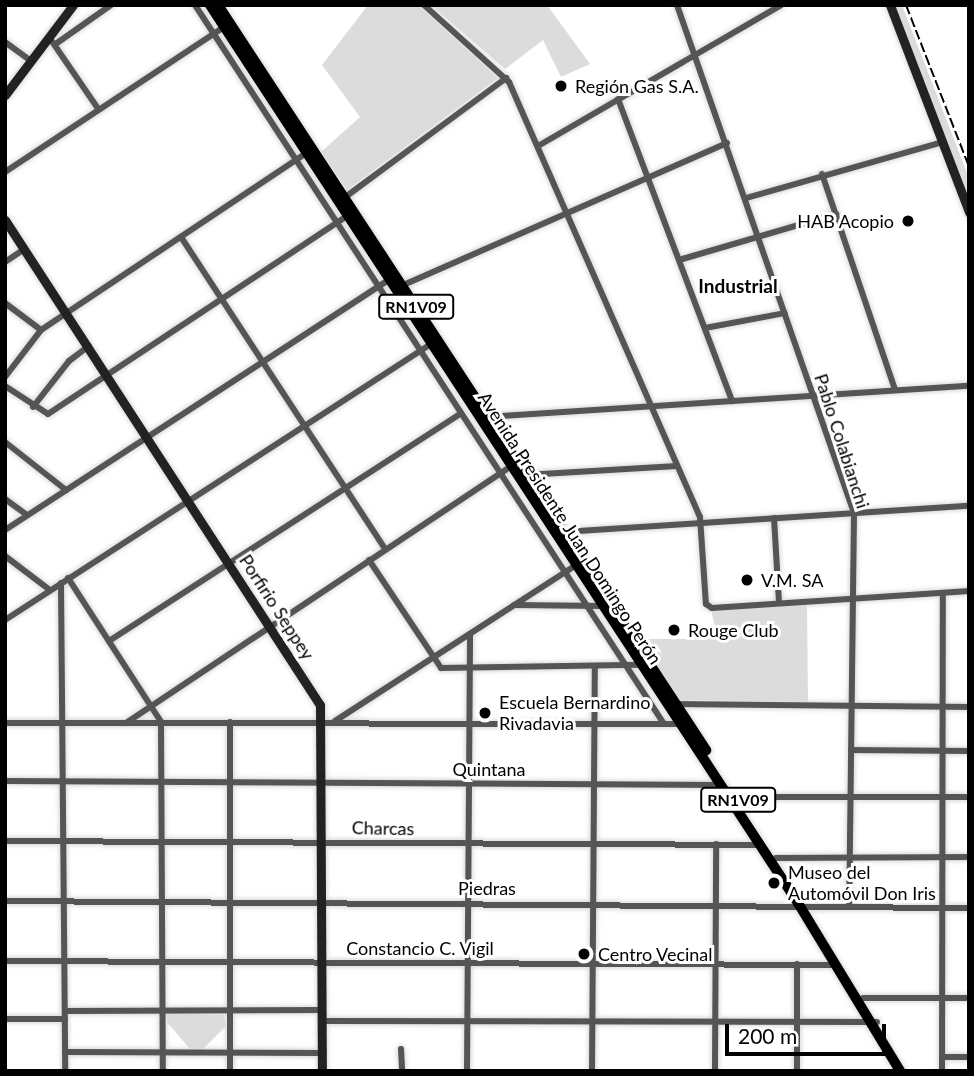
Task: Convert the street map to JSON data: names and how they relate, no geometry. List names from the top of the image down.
{
  "streets": {
    "main road": ["RN1V09", "Avenida Presidente Juan Domingo Perón", "Porfirio Seppey"],
    "street": [
      "Pablo Colabianchi",
      "Quintana",
      "Charcas",
      "Piedras",
      "Constancio C. Vigil"
    ]
  },
  "crossings": [
    ["Pablo Colabianchi", "Piedras"],
    ["Avenida Presidente Juan Domingo Perón", "Quintana"],
    ["Avenida Presidente Juan Domingo Perón", "Charcas"],
    ["Avenida Presidente Juan Domingo Perón", "Piedras"],
    ["Avenida Presidente Juan Domingo Perón", "Constancio C. Vigil"],
    ["Porfirio Seppey", "Quintana"],
    ["Porfirio Seppey", "Charcas"],
    ["Porfirio Seppey", "Piedras"],
    ["Porfirio Seppey", "Constancio C. Vigil"]
  ],
  "districts": ["Industrial"],
  "places": [
    "Región Gas S.A.",
    "HAB Acopio",
    "V.M. SA",
    "Rouge Club",
    "Escuela Bernardino Rivadavia",
    "Museo del Automóvil Don Iris",
    "Centro Vecinal"
  ],
  "scale_bar": "200 m"
}
